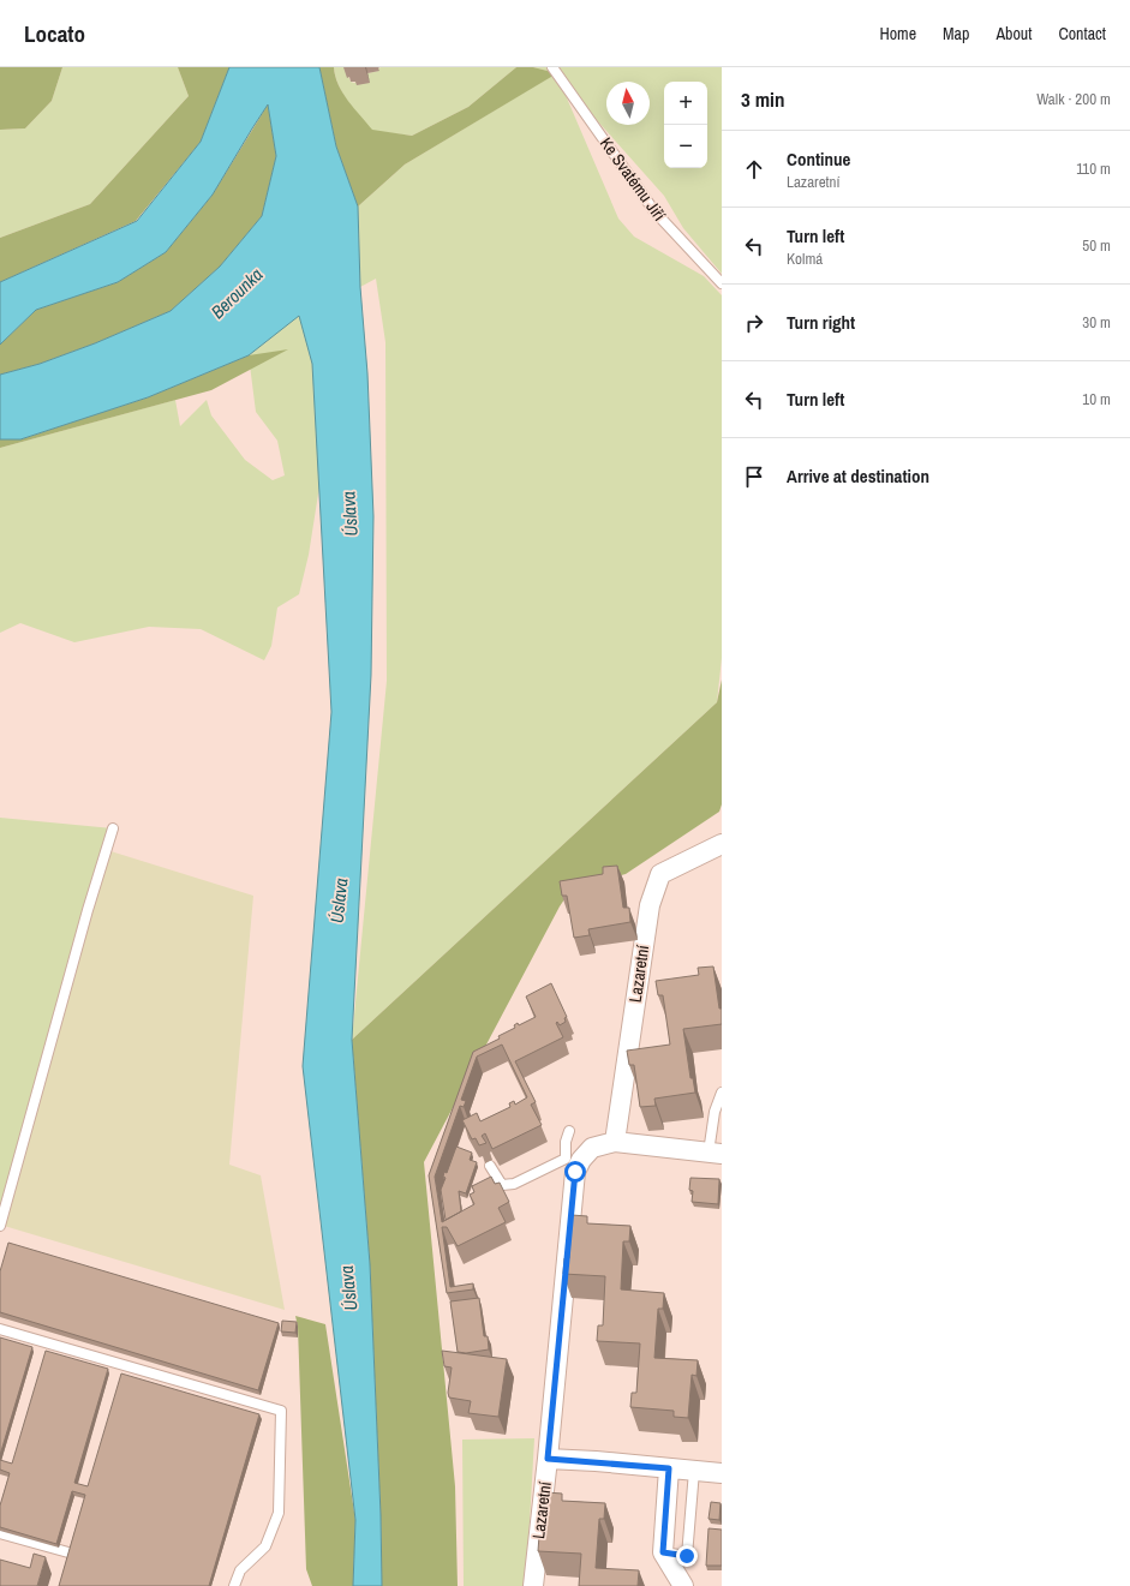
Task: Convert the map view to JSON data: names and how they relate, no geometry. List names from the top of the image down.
{
  "streets": {
    "street": ["Lazaretní"],
    "lane": ["Ke Svatému Jiří"]
  },
  "water": ["Berounka", "Úslava"],
  "north": "top",
  "page": {
    "header": "Locato",
    "nav": [
      "Home",
      "Map",
      "About",
      "Contact"
    ],
    "heading": ["3 min", "Walk · 200 m"],
    "map_buttons": ["+", "−"],
    "list": [
      ["Continue", "Lazaretní", "110 m"],
      ["Turn left", "Kolmá", "50 m"],
      ["Turn right", "30 m"],
      ["Turn left", "10 m"],
      "Arrive at destination"
    ]
  }
}
